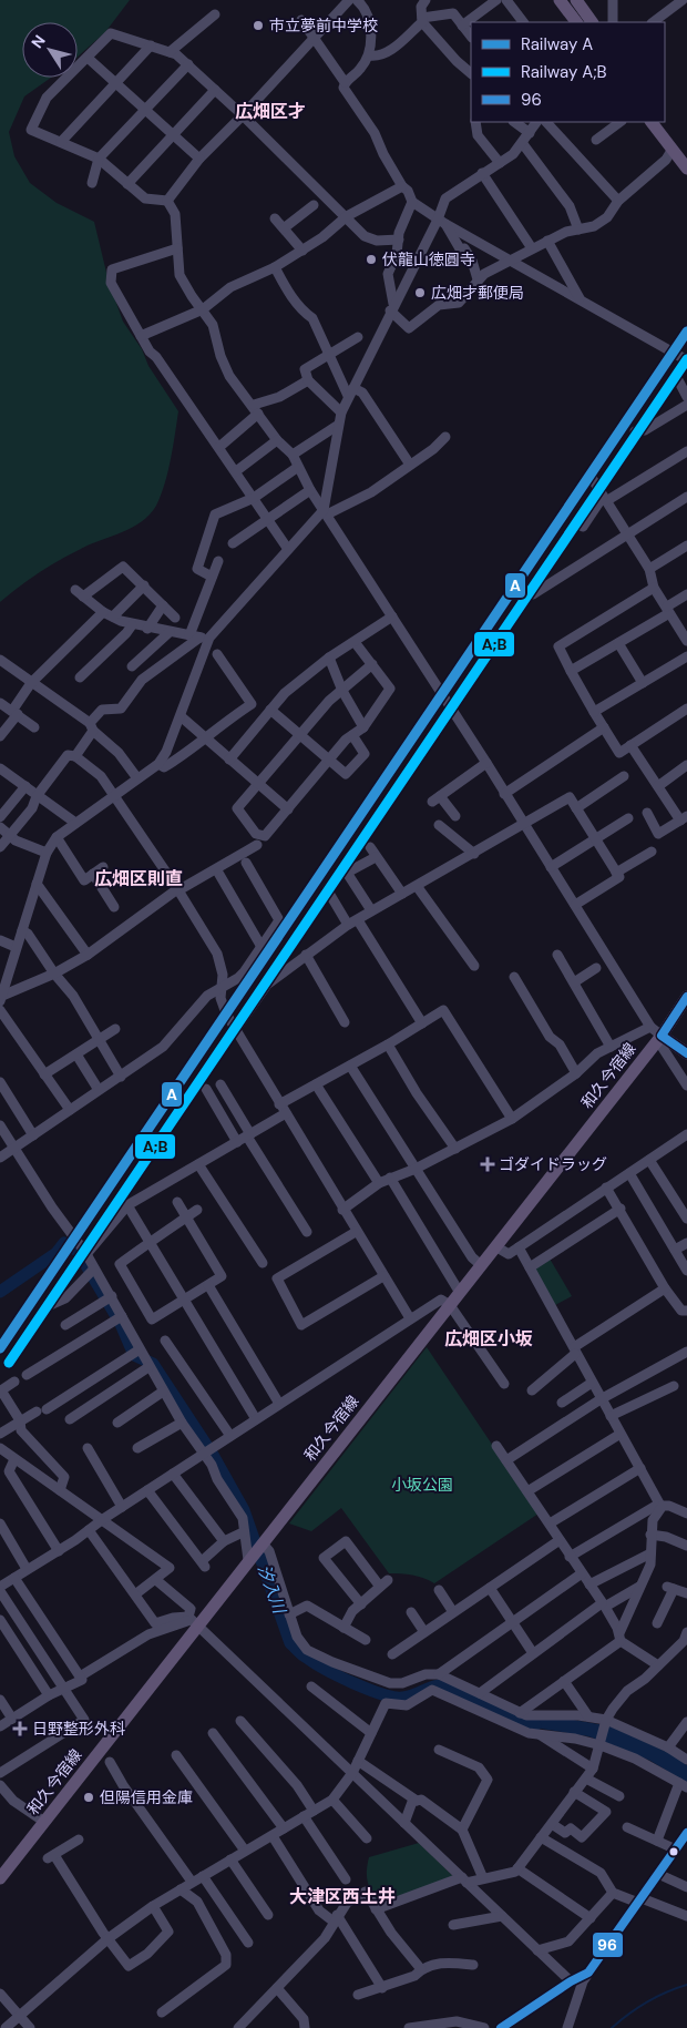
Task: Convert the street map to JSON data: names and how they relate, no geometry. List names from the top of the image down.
{
  "streets": {
    "main road": ["和久今宿線"]
  },
  "districts": [
    "広畑区才",
    "広畑区則直",
    "広畑区小坂",
    "大津区西土井"
  ],
  "water": ["汐入川"],
  "parks": ["小坂公園"],
  "places": {
    "other": [
      "市立夢前中学校",
      "伏龍山徳圓寺",
      "広畑才郵便局",
      "但陽信用金庫"
    ],
    "health": ["ゴダイドラッグ", "日野整形外科"]
  },
  "lines": ["rail line A", "rail line A;B", "transit line 96"],
  "legend": ["Railway A", "Railway A;B", "96"],
  "north": "top left"
}
